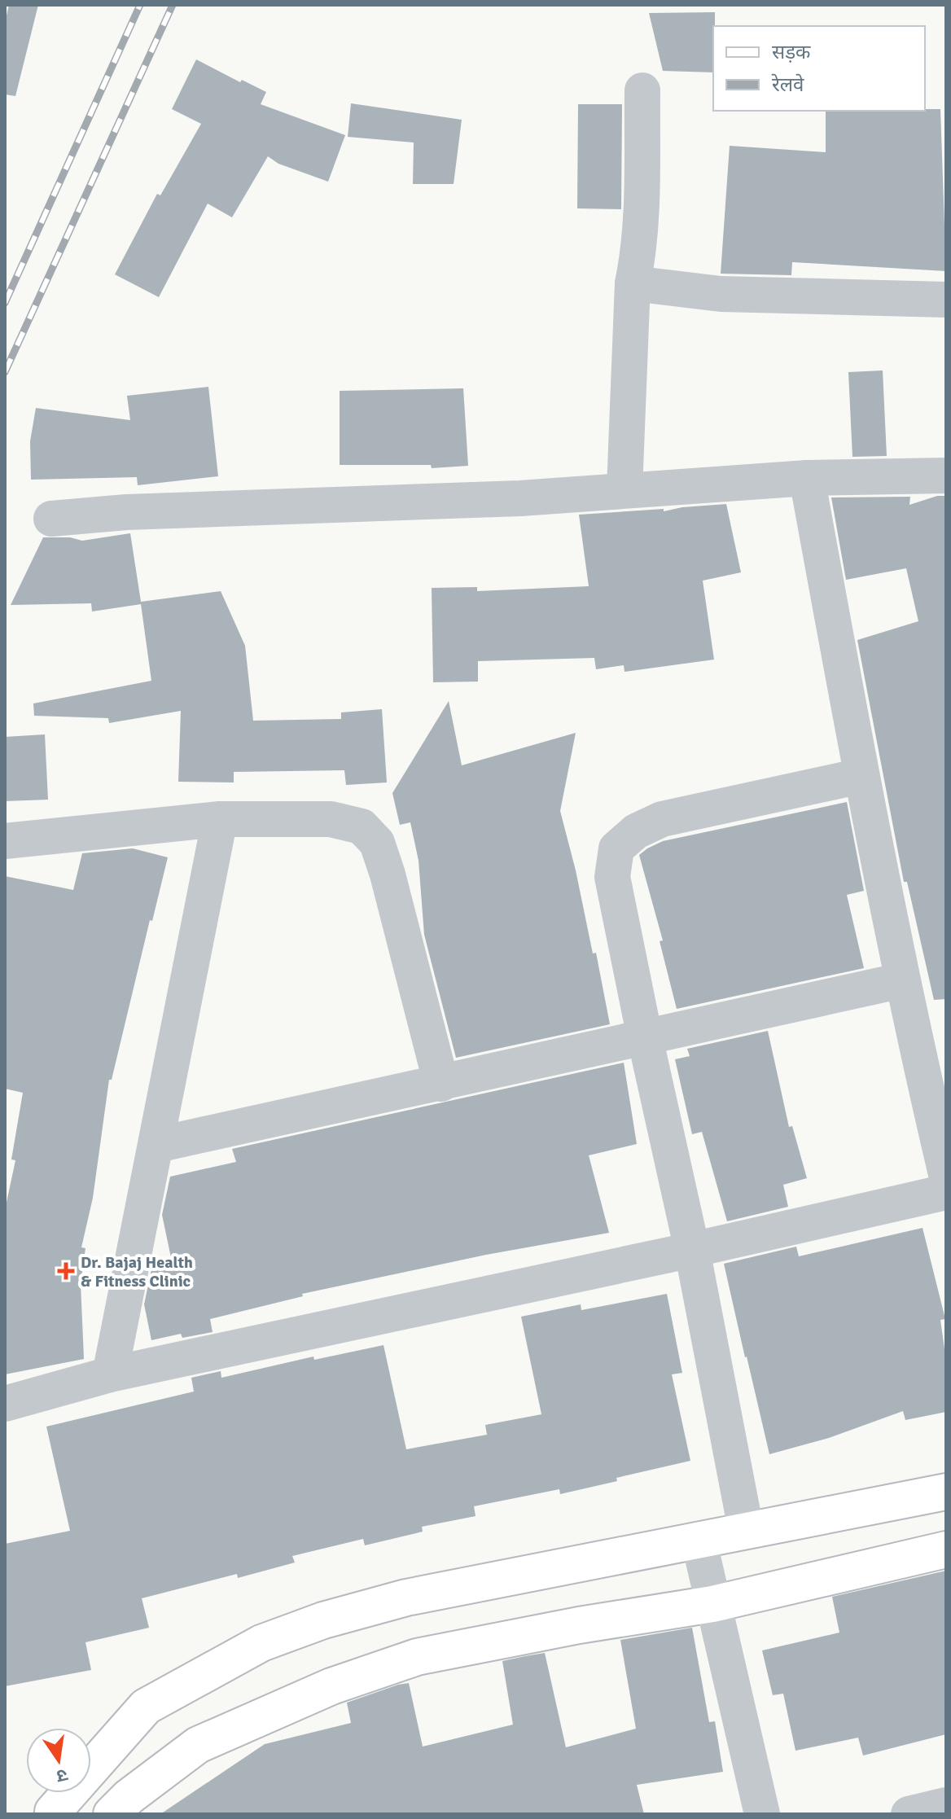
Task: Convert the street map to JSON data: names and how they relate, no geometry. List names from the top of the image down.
{
  "places": {
    "health": ["Dr. Bajaj Health & Fitness Clinic"]
  },
  "legend": ["सड़क", "रेलवे"],
  "north": "bottom"
}
